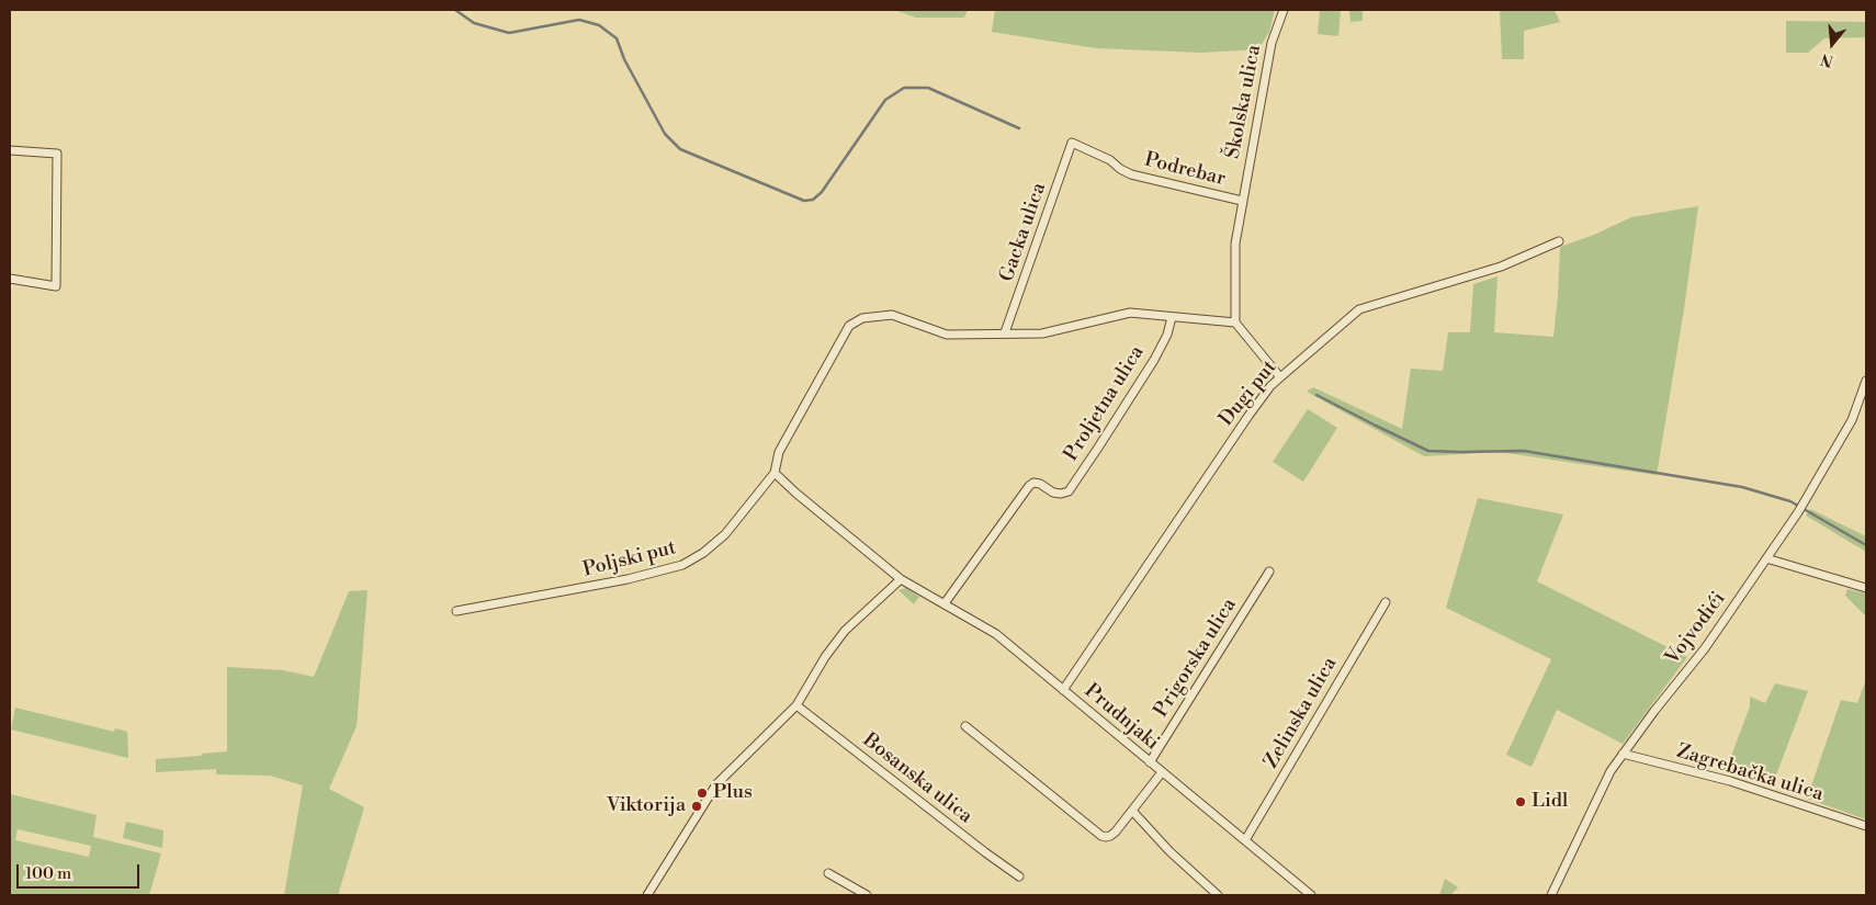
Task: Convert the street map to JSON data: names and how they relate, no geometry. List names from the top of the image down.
{
  "streets": {
    "street": [
      "Školska ulica",
      "Podrebar",
      "Gacka ulica",
      "Dugi put",
      "Proljetna ulica",
      "Poljski put",
      "Vojvodići",
      "Prigorska ulica",
      "Zelinska ulica",
      "Prudnjaki",
      "Zagrebačka ulica",
      "Bosanska ulica"
    ]
  },
  "crossings": [
    ["Školska ulica", "Podrebar"],
    ["Podrebar", "Gacka ulica"],
    ["Dugi put", "Prudnjaki"],
    ["Proljetna ulica", "Prudnjaki"],
    ["Poljski put", "Prudnjaki"],
    ["Vojvodići", "Zagrebačka ulica"],
    ["Prigorska ulica", "Prudnjaki"],
    ["Zelinska ulica", "Prudnjaki"]
  ],
  "places": ["Plus", "Lidl", "Viktorija"],
  "scale_bar": "100 m",
  "north": "bottom"
}
